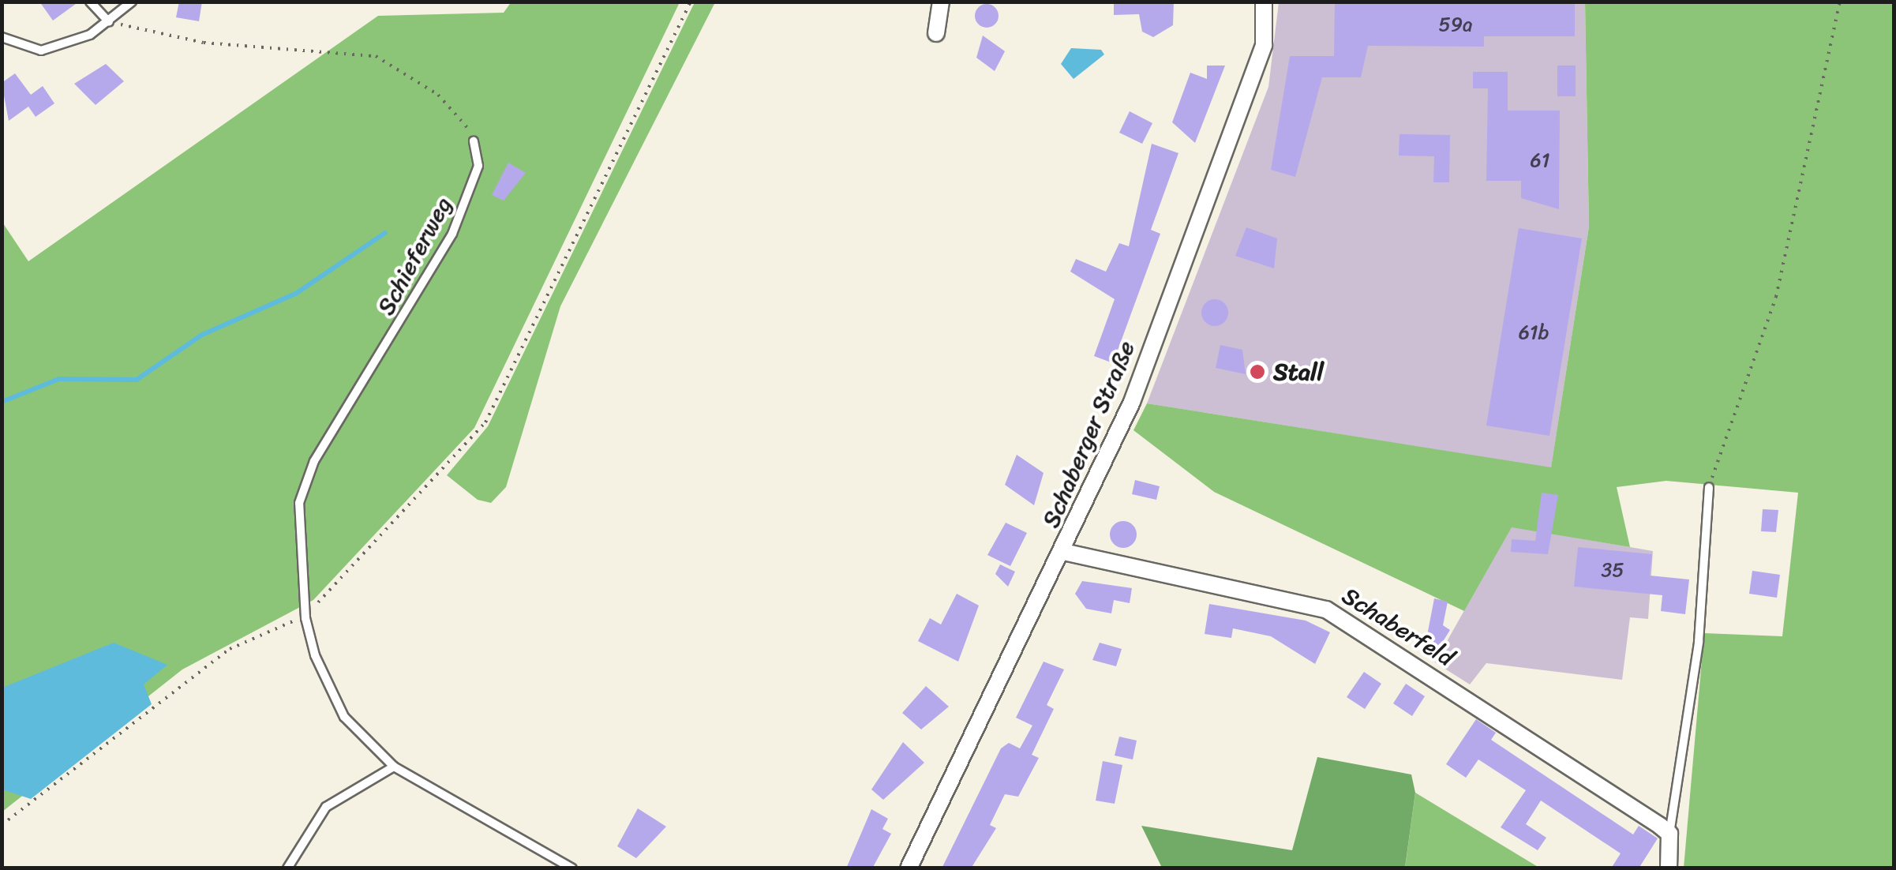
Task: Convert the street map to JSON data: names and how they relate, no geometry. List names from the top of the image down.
{
  "streets": {
    "street": ["Schaberger Straße", "Schaberfeld"],
    "lane": ["Schieferweg"]
  },
  "crossings": [
    ["Schaberger Straße", "Schaberfeld"]
  ],
  "places": ["Stall"],
  "house_numbers": [
    "59a",
    "61",
    "61b",
    "35"
  ]
}
